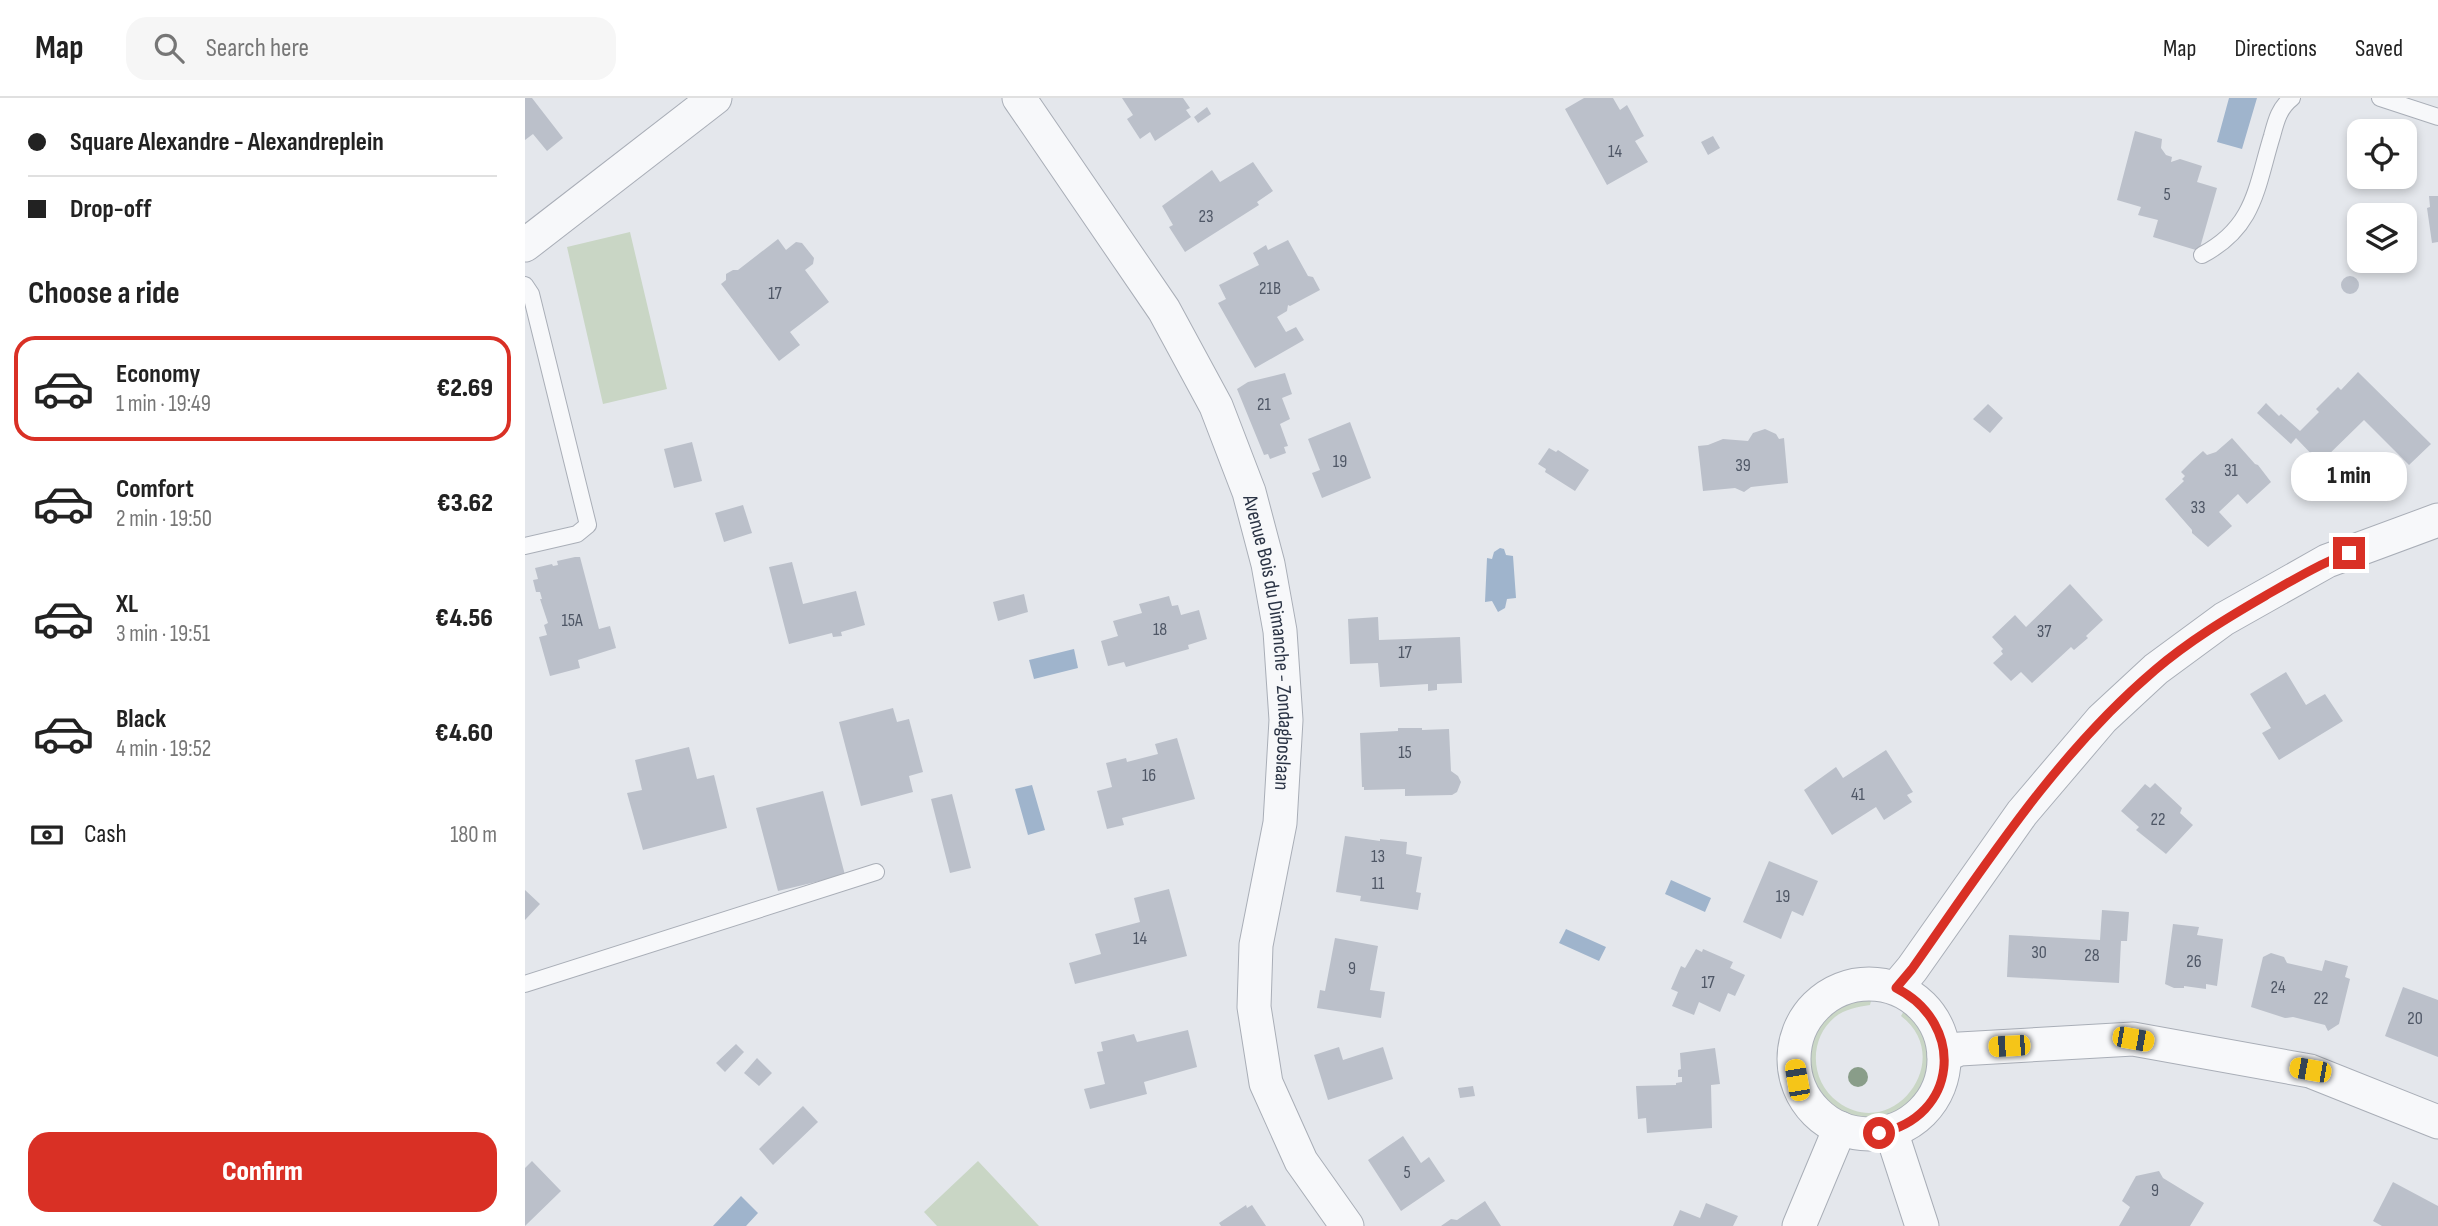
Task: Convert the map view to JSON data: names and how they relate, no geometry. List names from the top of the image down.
{
  "streets": {
    "street": ["Avenue Bois du Dimanche - Zondagboslaan"]
  },
  "house_numbers": [
    "14",
    "5",
    "23",
    "21B",
    "17",
    "21",
    "19",
    "39",
    "31",
    "33",
    "15A",
    "18",
    "37",
    "17",
    "15",
    "16",
    "41",
    "22",
    "13",
    "11",
    "19",
    "14",
    "30",
    "28",
    "26",
    "9",
    "17",
    "24",
    "22",
    "20",
    "5",
    "9"
  ],
  "page": {
    "header": "Map",
    "search": "Search here",
    "nav": ["Map", "Directions", "Saved"],
    "banner": ["Square Alexandre - Alexandreplein", "Drop-off"],
    "heading": "Choose a ride",
    "list": [
      {
        "name": "Economy",
        "note": "1 min · 19:49",
        "value": "€2.69"
      },
      {
        "name": "Comfort",
        "note": "2 min · 19:50",
        "value": "€3.62"
      },
      {
        "name": "XL",
        "note": "3 min · 19:51",
        "value": "€4.56"
      },
      {
        "name": "Black",
        "note": "4 min · 19:52",
        "value": "€4.60"
      }
    ],
    "bubble": "1 min",
    "pay": ["Cash", "180 m"],
    "buttons": "Confirm"
  }
}
